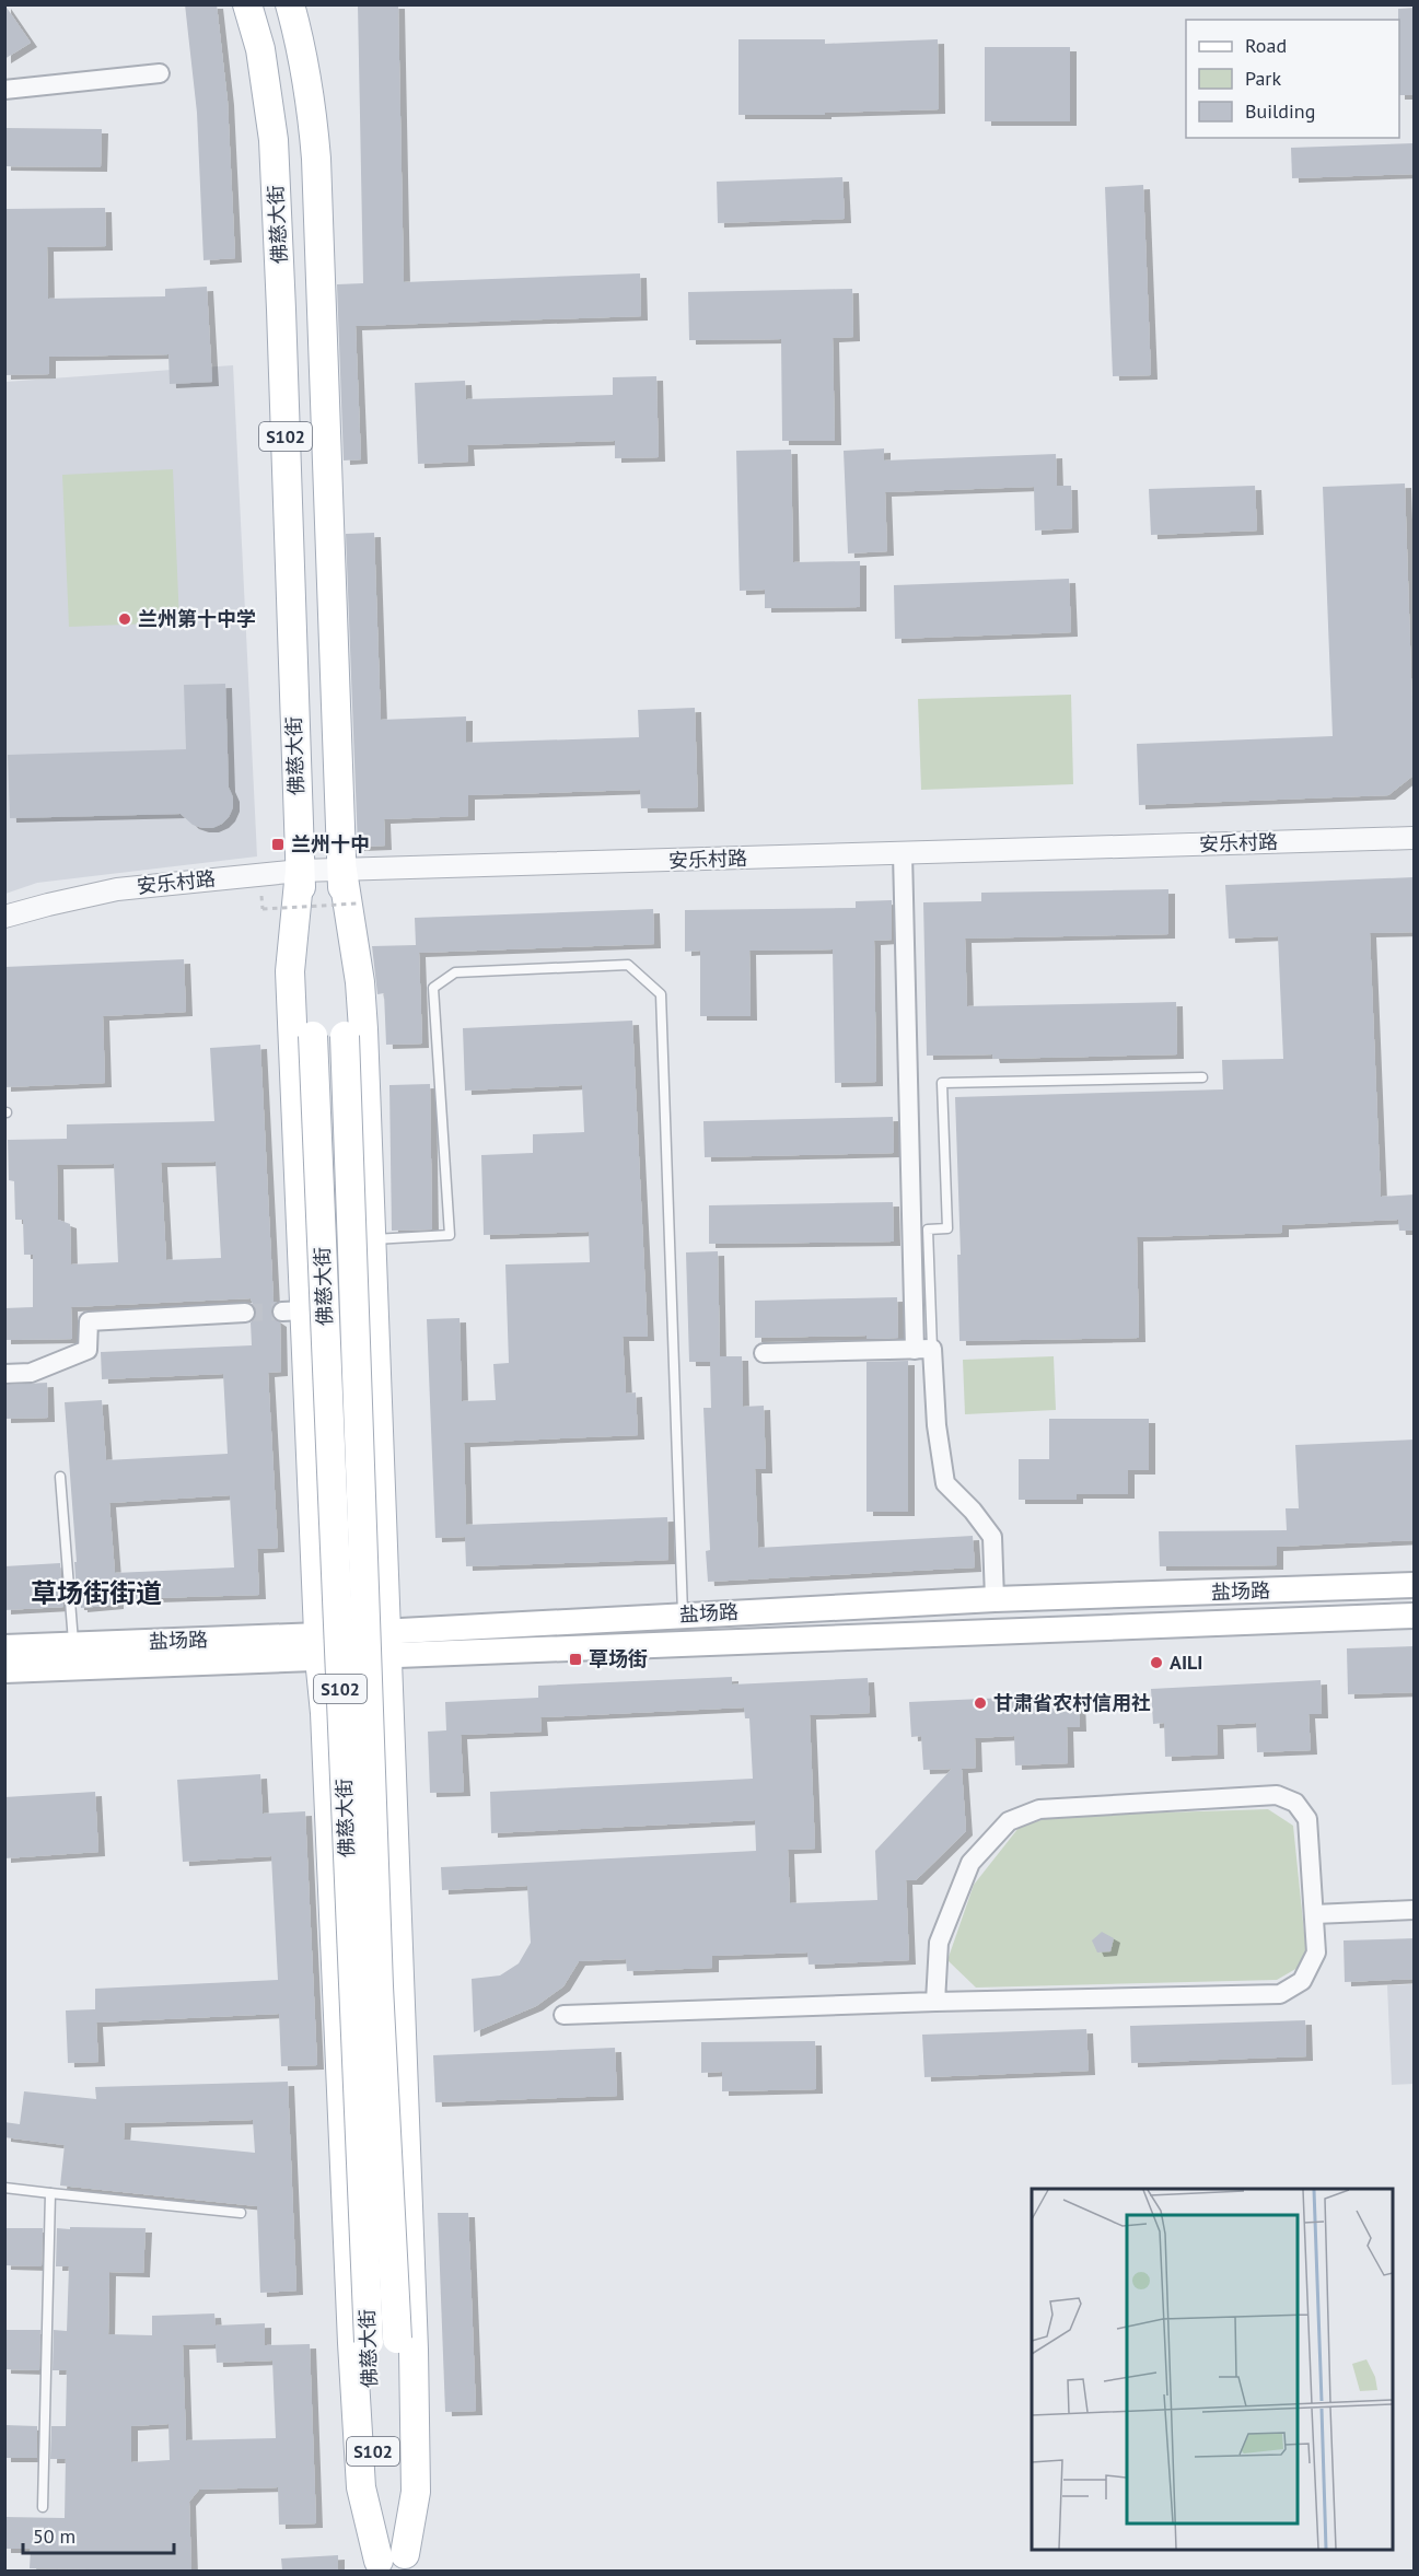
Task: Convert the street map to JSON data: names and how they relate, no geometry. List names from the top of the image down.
{
  "streets": {
    "main road": ["佛慈大街", "S102", "盐场路"],
    "street": ["安乐村路"]
  },
  "crossings": [
    ["佛慈大街", "安乐村路"]
  ],
  "districts": ["草场街街道"],
  "places": {
    "other": ["兰州第十中学", "AILI", "甘肃省农村信用社"],
    "transit": ["兰州十中", "草场街"]
  },
  "legend": ["Road", "Park", "Building"],
  "scale_bar": "50 m"
}
